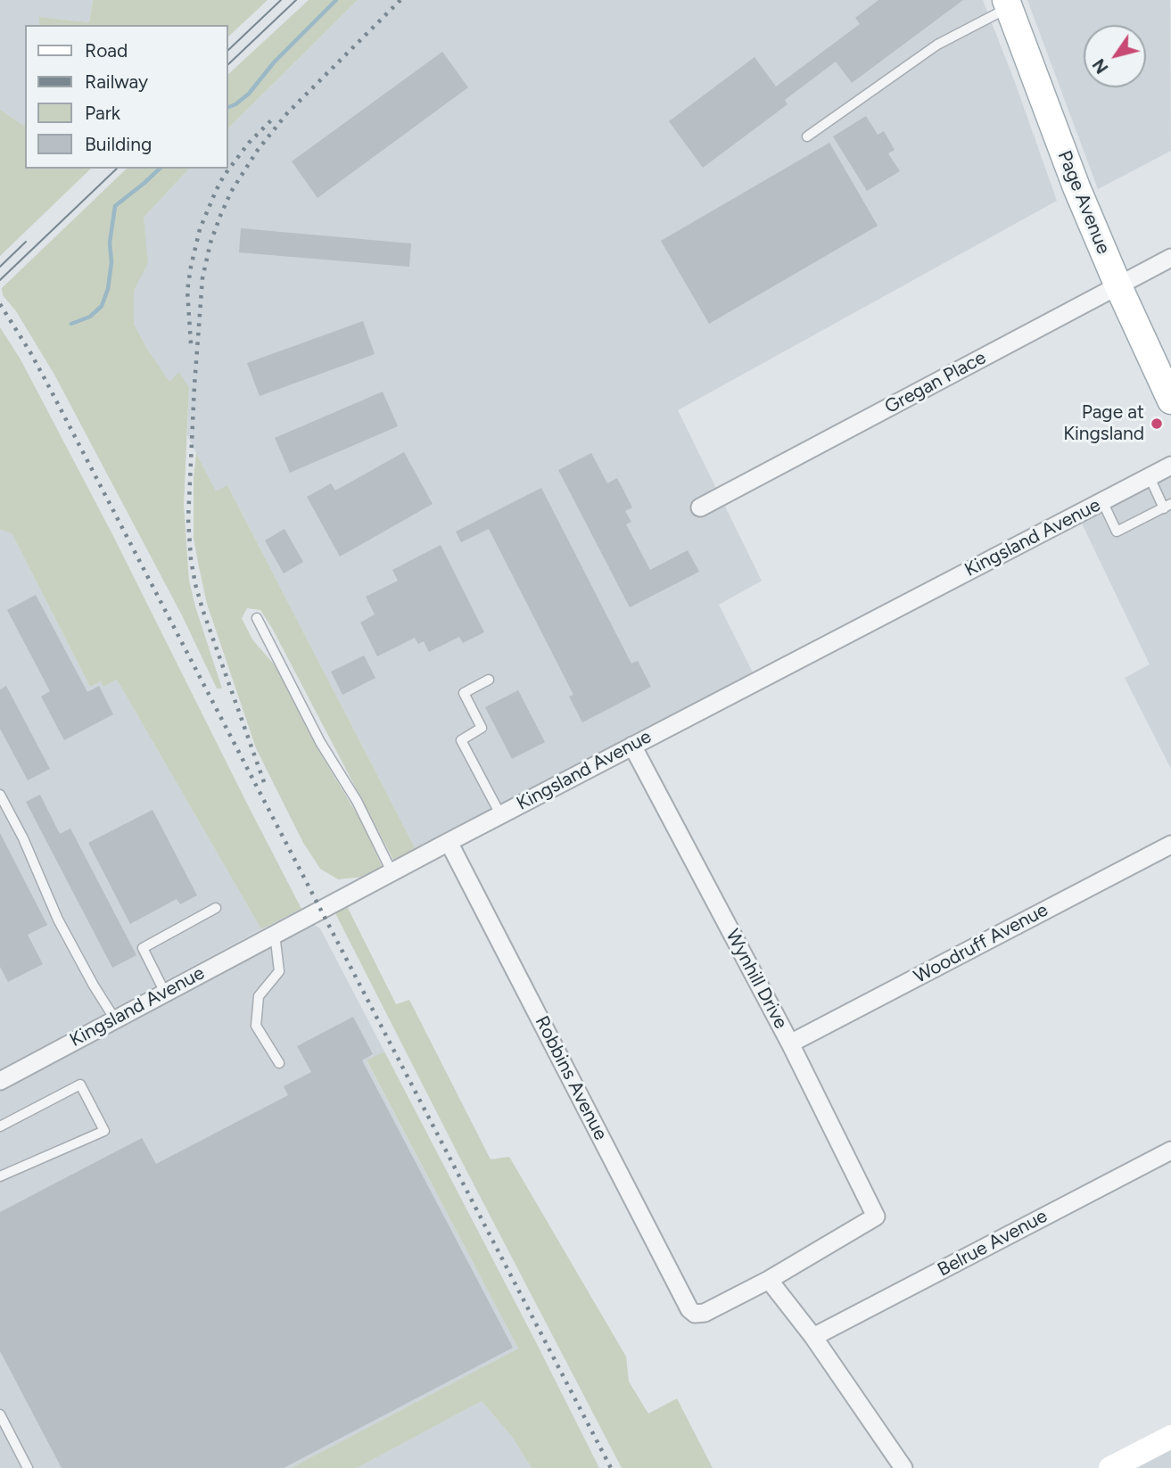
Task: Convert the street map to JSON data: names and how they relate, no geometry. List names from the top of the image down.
{
  "streets": {
    "main road": ["Page Avenue"],
    "street": [
      "Gregan Place",
      "Kingsland Avenue",
      "Woodruff Avenue",
      "Wynhill Drive",
      "Robbins Avenue",
      "Belrue Avenue"
    ]
  },
  "crossings": [
    ["Page Avenue", "Gregan Place"],
    ["Kingsland Avenue", "Wynhill Drive"],
    ["Kingsland Avenue", "Robbins Avenue"],
    ["Woodruff Avenue", "Wynhill Drive"],
    ["Wynhill Drive", "Robbins Avenue"]
  ],
  "places": ["Page at Kingsland"],
  "legend": [
    "Road",
    "Railway",
    "Park",
    "Building"
  ],
  "north": "bottom left"
}
